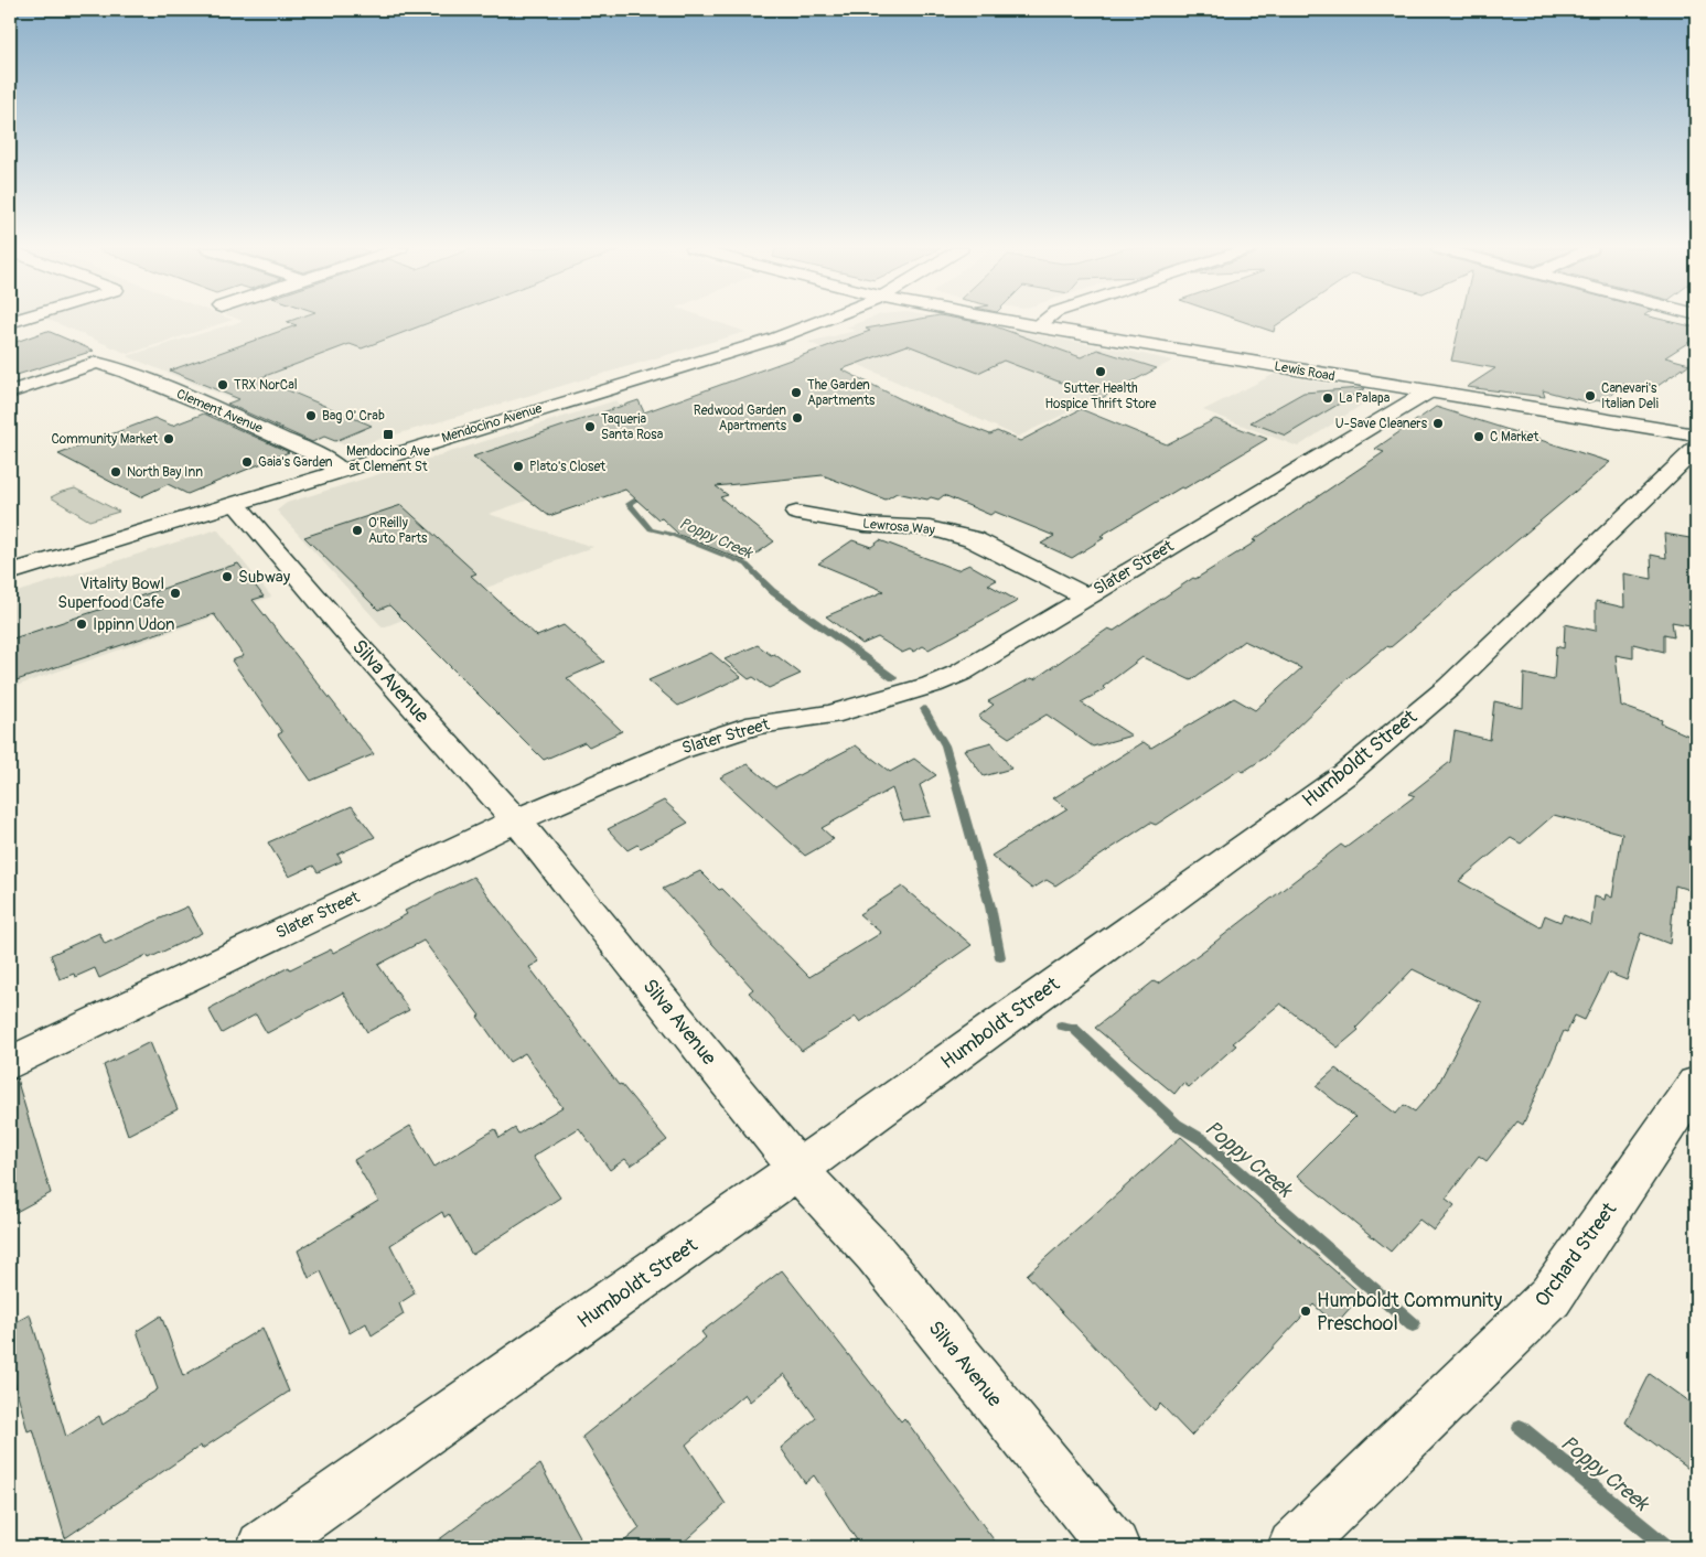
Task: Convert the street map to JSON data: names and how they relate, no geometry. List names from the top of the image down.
{
  "streets": {
    "street": [
      "Lewis Road",
      "Clement Avenue",
      "Mendocino Avenue",
      "Lewrosa Way",
      "Slater Street",
      "Silva Avenue",
      "Humboldt Street",
      "Orchard Street"
    ]
  },
  "crossings": [
    ["Lewis Road", "Slater Street"],
    ["Clement Avenue", "Mendocino Avenue"],
    ["Mendocino Avenue", "Silva Avenue"],
    ["Lewrosa Way", "Slater Street"],
    ["Slater Street", "Silva Avenue"],
    ["Silva Avenue", "Humboldt Street"]
  ],
  "water": ["Poppy Creek"],
  "places": {
    "other": [
      "Sutter Health Hospice Thrift Store",
      "TRX NorCal",
      "The Garden Apartments",
      "Canevari's Italian Deli",
      "La Palapa",
      "Bag O' Crab",
      "Redwood Garden Apartments",
      "U-Save Cleaners",
      "Taqueria Santa Rosa",
      "C Market",
      "Community Market",
      "Gaia's Garden",
      "Plato's Closet",
      "North Bay Inn",
      "O'Reilly Auto Parts",
      "Subway",
      "Vitality Bowl Superfood Cafe",
      "Ippinn Udon",
      "Humboldt Community Preschool"
    ],
    "transit": ["Mendocino Ave at Clement St"]
  }
}
